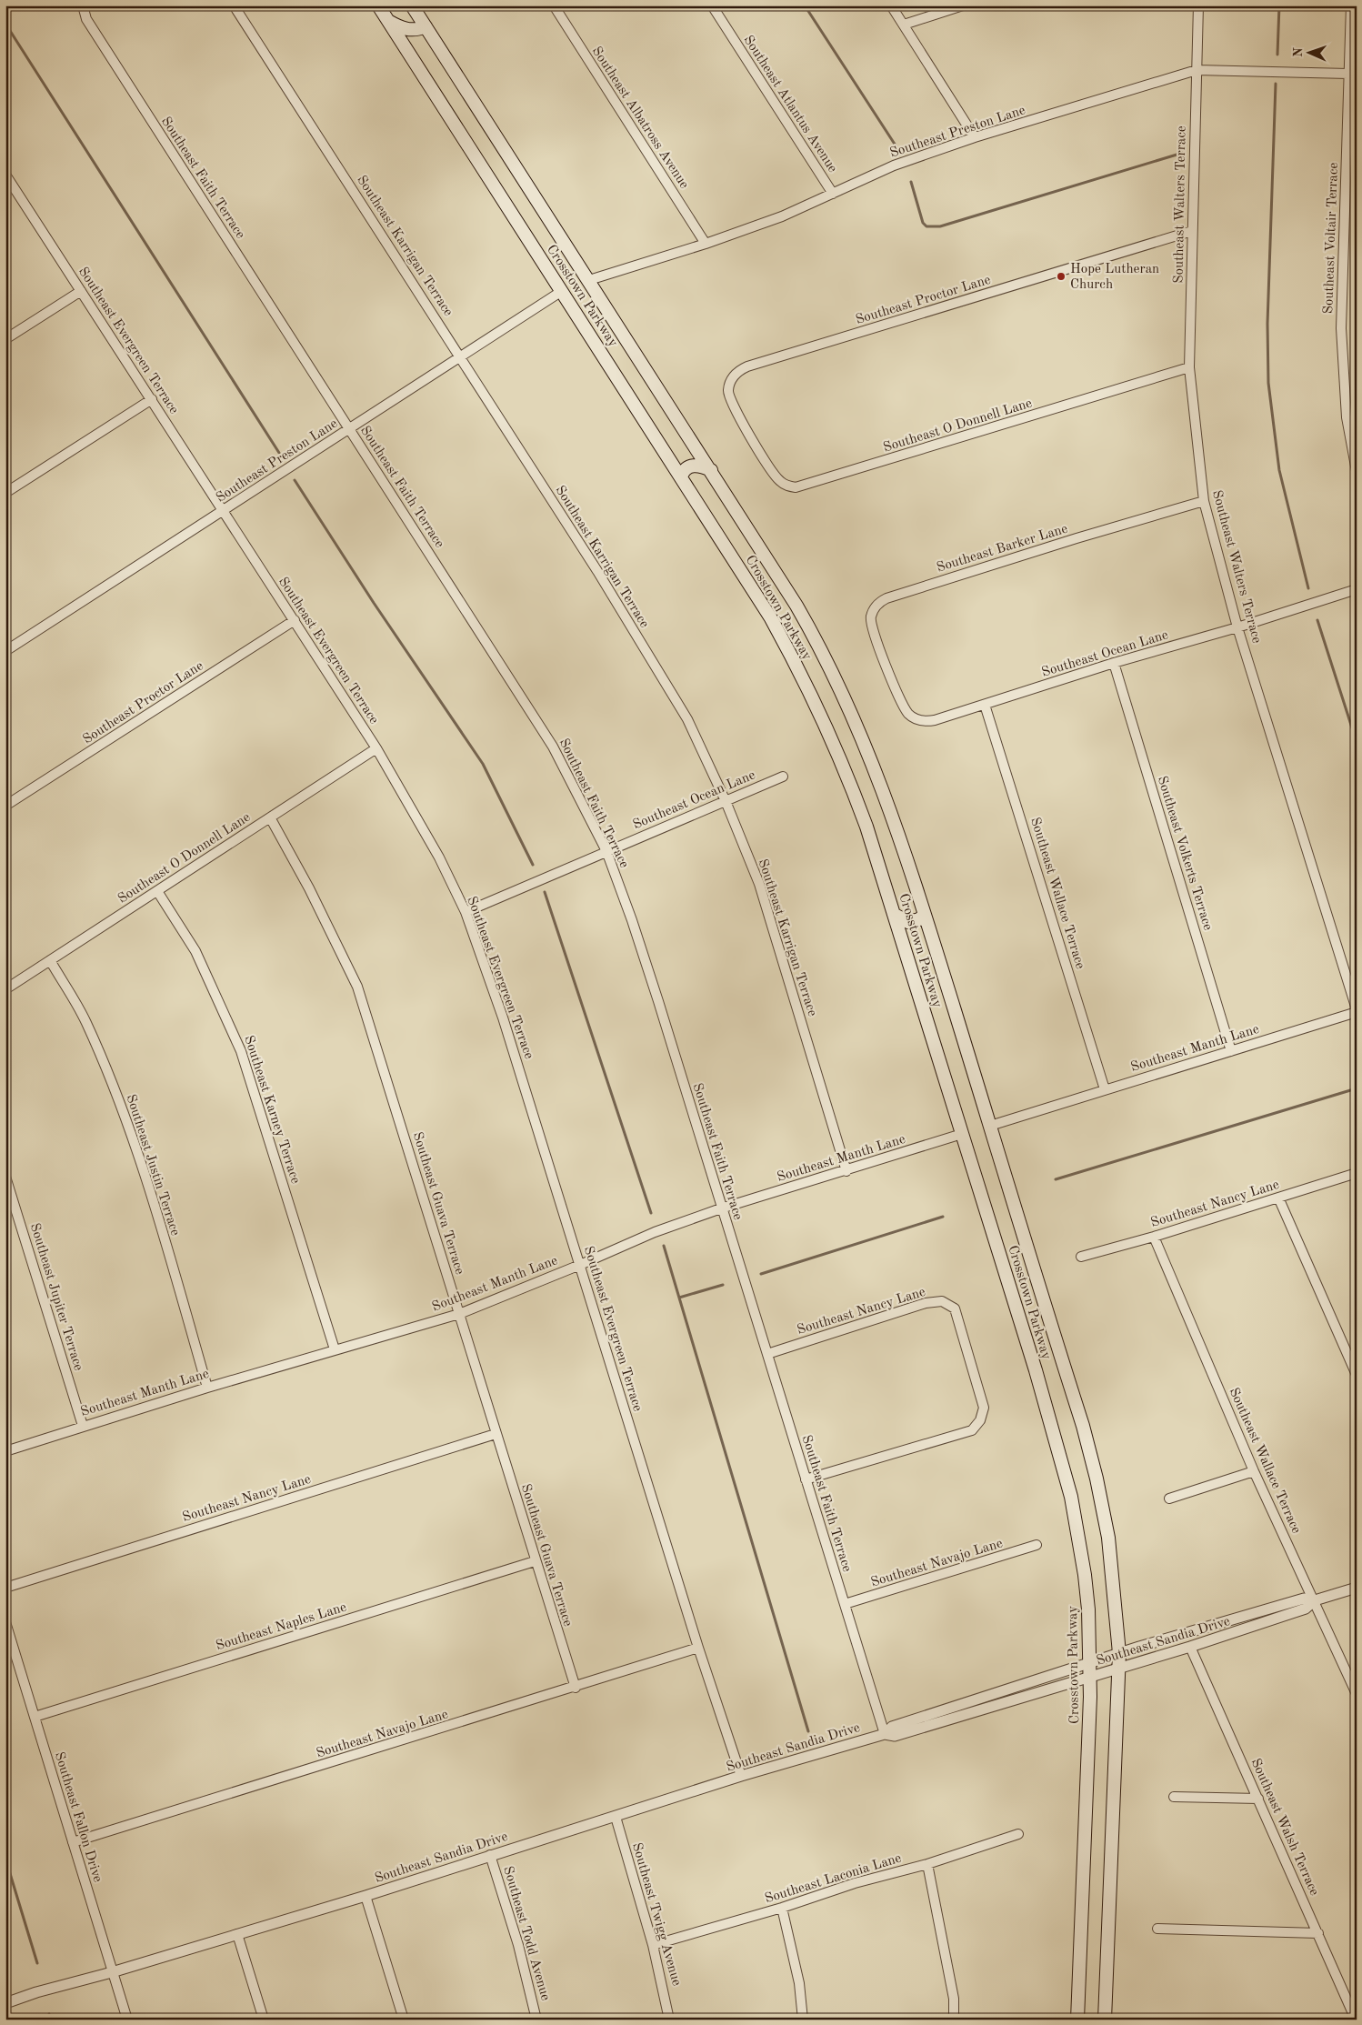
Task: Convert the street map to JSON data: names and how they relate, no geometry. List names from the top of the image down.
{
  "streets": {
    "main road": ["Crosstown Parkway"],
    "street": [
      "Southeast Atlantus Avenue",
      "Southeast Albatross Avenue",
      "Southeast Preston Lane",
      "Southeast Faith Terrace",
      "Southeast Walters Terrace",
      "Southeast Voltair Terrace",
      "Southeast Karrigan Terrace",
      "Southeast Proctor Lane",
      "Southeast Evergreen Terrace",
      "Southeast O Donnell Lane",
      "Southeast Barker Lane",
      "Southeast Ocean Lane",
      "Southeast Volkerts Terrace",
      "Southeast Wallace Terrace",
      "Southeast Manth Lane",
      "Southeast Karney Terrace",
      "Southeast Justin Terrace",
      "Southeast Guava Terrace",
      "Southeast Nancy Lane",
      "Southeast Jupiter Terrace",
      "Southeast Navajo Lane",
      "Southeast Naples Lane",
      "Southeast Sandia Drive",
      "Southeast Fallon Drive",
      "Southeast Walsh Terrace",
      "Southeast Laconia Lane",
      "Southeast Twigg Avenue",
      "Southeast Todd Avenue"
    ]
  },
  "crossings": [
    ["Southeast Atlantus Avenue", "Southeast Preston Lane"],
    ["Southeast Albatross Avenue", "Southeast Preston Lane"],
    ["Southeast Preston Lane", "Southeast Faith Terrace"],
    ["Southeast Preston Lane", "Southeast Walters Terrace"],
    ["Southeast Preston Lane", "Southeast Voltair Terrace"],
    ["Southeast Preston Lane", "Southeast Karrigan Terrace"],
    ["Southeast Preston Lane", "Crosstown Parkway"],
    ["Southeast Preston Lane", "Southeast Evergreen Terrace"],
    ["Southeast Faith Terrace", "Southeast Ocean Lane"],
    ["Southeast Faith Terrace", "Southeast Manth Lane"],
    ["Southeast Faith Terrace", "Southeast Nancy Lane"],
    ["Southeast Faith Terrace", "Southeast Navajo Lane"],
    ["Southeast Faith Terrace", "Southeast Sandia Drive"],
    ["Southeast Walters Terrace", "Southeast Proctor Lane"],
    ["Southeast Walters Terrace", "Southeast O Donnell Lane"],
    ["Southeast Walters Terrace", "Southeast Barker Lane"],
    ["Southeast Walters Terrace", "Southeast Ocean Lane"],
    ["Southeast Walters Terrace", "Southeast Manth Lane"],
    ["Southeast Karrigan Terrace", "Southeast Ocean Lane"],
    ["Southeast Karrigan Terrace", "Southeast Manth Lane"],
    ["Crosstown Parkway", "Southeast Manth Lane"],
    ["Crosstown Parkway", "Southeast Sandia Drive"],
    ["Southeast Proctor Lane", "Southeast Evergreen Terrace"],
    ["Southeast Proctor Lane", "Southeast O Donnell Lane"],
    ["Southeast Evergreen Terrace", "Southeast O Donnell Lane"],
    ["Southeast Evergreen Terrace", "Southeast Ocean Lane"],
    ["Southeast Evergreen Terrace", "Southeast Manth Lane"],
    ["Southeast Evergreen Terrace", "Southeast Navajo Lane"],
    ["Southeast Evergreen Terrace", "Southeast Sandia Drive"],
    ["Southeast O Donnell Lane", "Southeast Karney Terrace"],
    ["Southeast O Donnell Lane", "Southeast Justin Terrace"],
    ["Southeast O Donnell Lane", "Southeast Guava Terrace"],
    ["Southeast Barker Lane", "Southeast Ocean Lane"],
    ["Southeast Ocean Lane", "Southeast Volkerts Terrace"],
    ["Southeast Ocean Lane", "Southeast Wallace Terrace"],
    ["Southeast Volkerts Terrace", "Southeast Manth Lane"],
    ["Southeast Wallace Terrace", "Southeast Manth Lane"],
    ["Southeast Wallace Terrace", "Southeast Nancy Lane"],
    ["Southeast Wallace Terrace", "Southeast Sandia Drive"],
    ["Southeast Manth Lane", "Southeast Karney Terrace"],
    ["Southeast Manth Lane", "Southeast Justin Terrace"],
    ["Southeast Manth Lane", "Southeast Guava Terrace"],
    ["Southeast Manth Lane", "Southeast Jupiter Terrace"],
    ["Southeast Guava Terrace", "Southeast Nancy Lane"],
    ["Southeast Guava Terrace", "Southeast Navajo Lane"],
    ["Southeast Guava Terrace", "Southeast Naples Lane"],
    ["Southeast Navajo Lane", "Southeast Fallon Drive"],
    ["Southeast Naples Lane", "Southeast Fallon Drive"],
    ["Southeast Sandia Drive", "Southeast Fallon Drive"],
    ["Southeast Sandia Drive", "Southeast Walsh Terrace"],
    ["Southeast Sandia Drive", "Southeast Twigg Avenue"],
    ["Southeast Sandia Drive", "Southeast Todd Avenue"],
    ["Southeast Laconia Lane", "Southeast Twigg Avenue"]
  ],
  "places": ["Hope Lutheran Church"],
  "north": "left"
}
